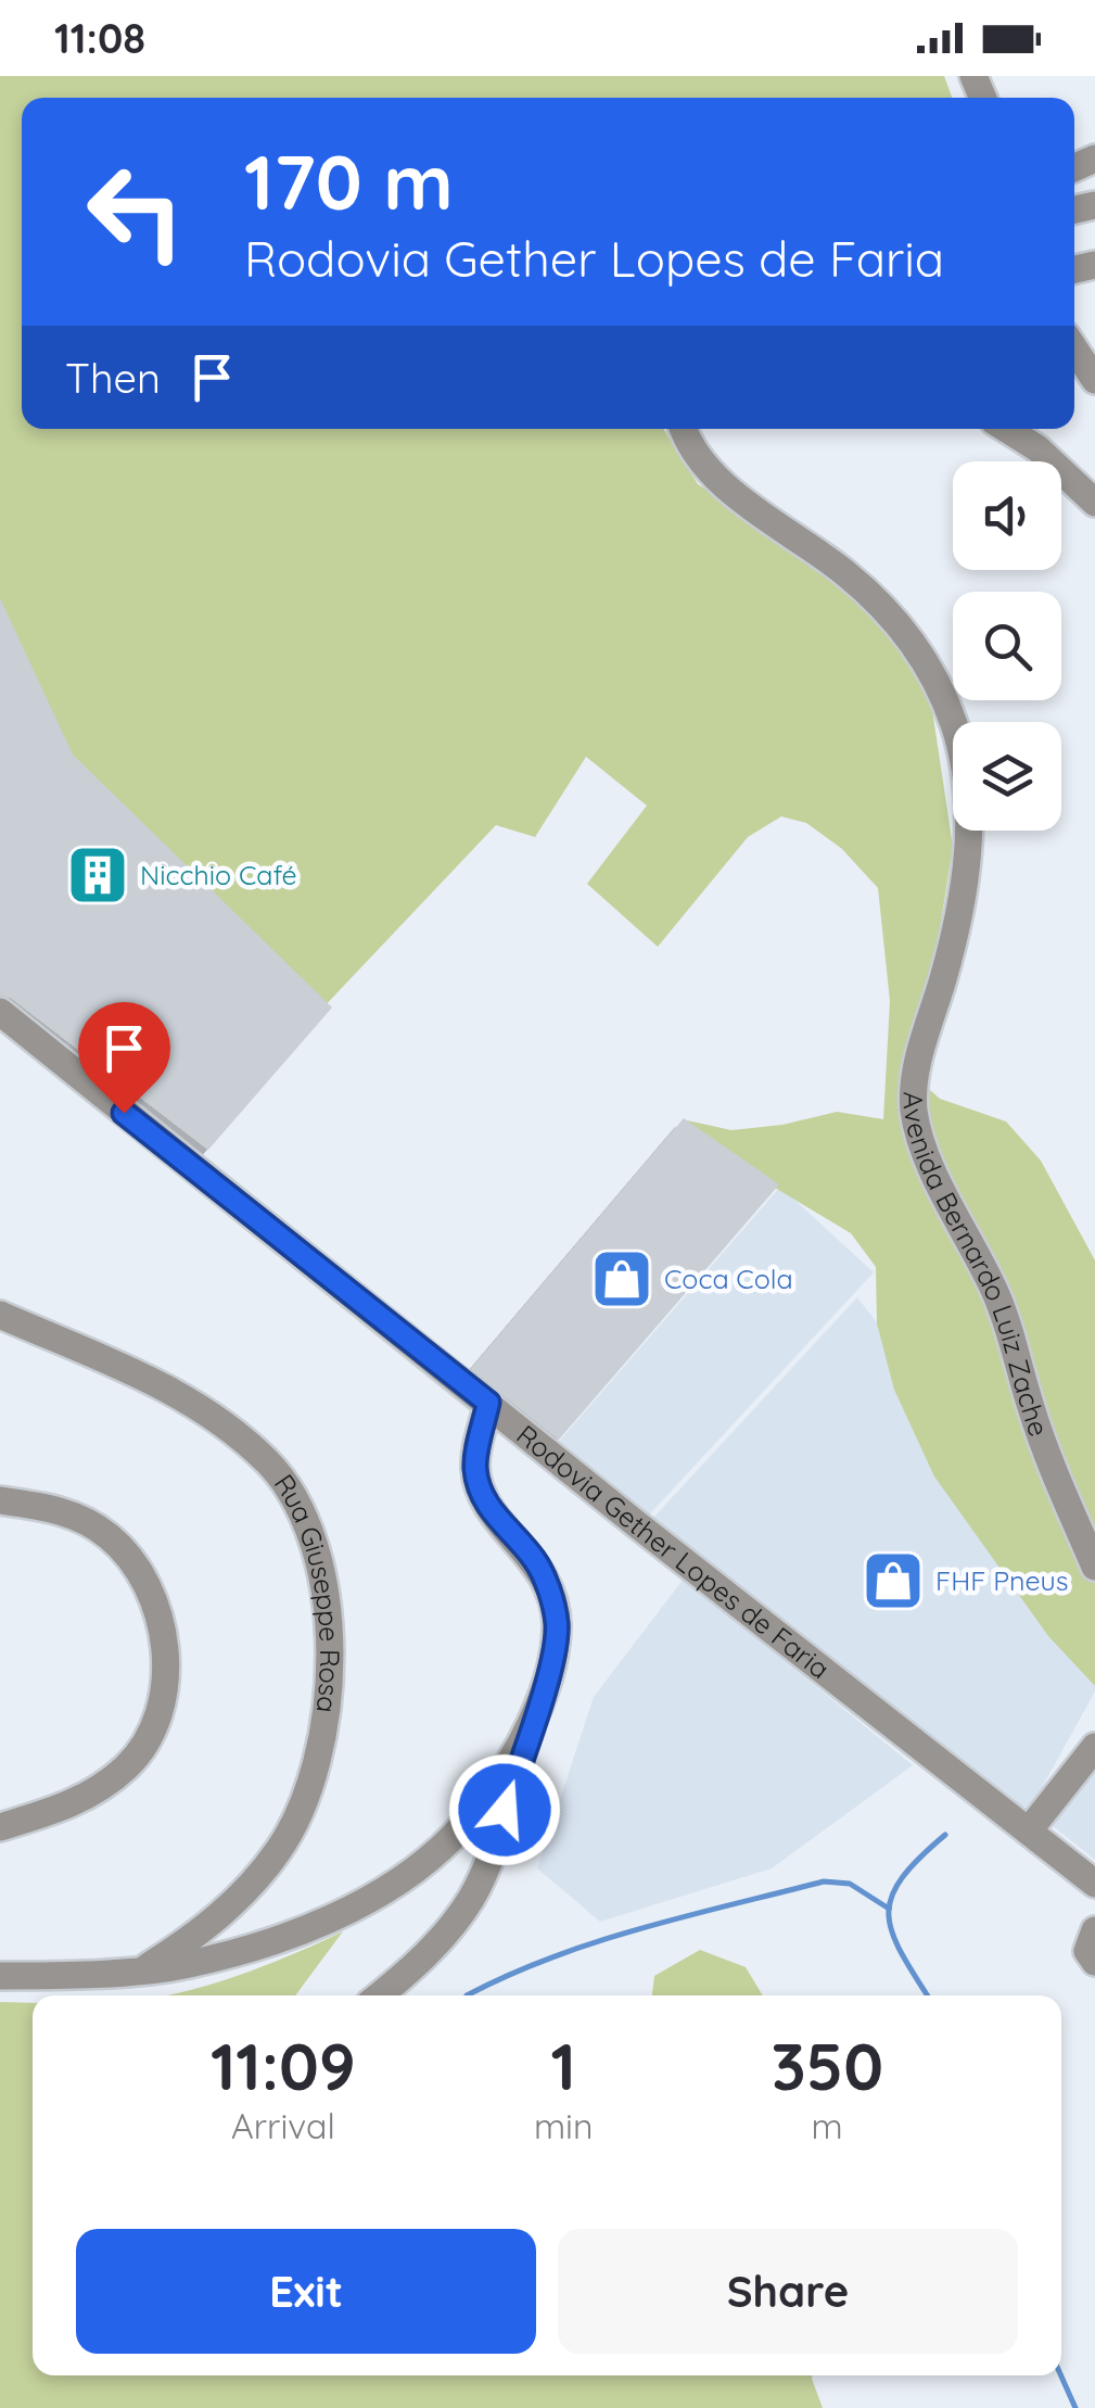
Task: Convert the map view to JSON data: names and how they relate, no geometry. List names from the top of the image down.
{
  "streets": {
    "street": ["Avenida Bernardo Luiz Zache", "Rodovia Gether Lopes de Faria", "Rua Giuseppe Rosa"]
  },
  "places": {
    "building": ["Nicchio Café"],
    "shop": ["Coca Cola", "FHF Pneus"]
  },
  "page": {
    "status": "11:08",
    "turn": ["170 m", "Rodovia Gether Lopes de Faria"],
    "then": "Then",
    "eta": [
      "11:09",
      "Arrival",
      "1",
      "min",
      "350",
      "m"
    ],
    "buttons": ["Exit", "Share"]
  }
}
